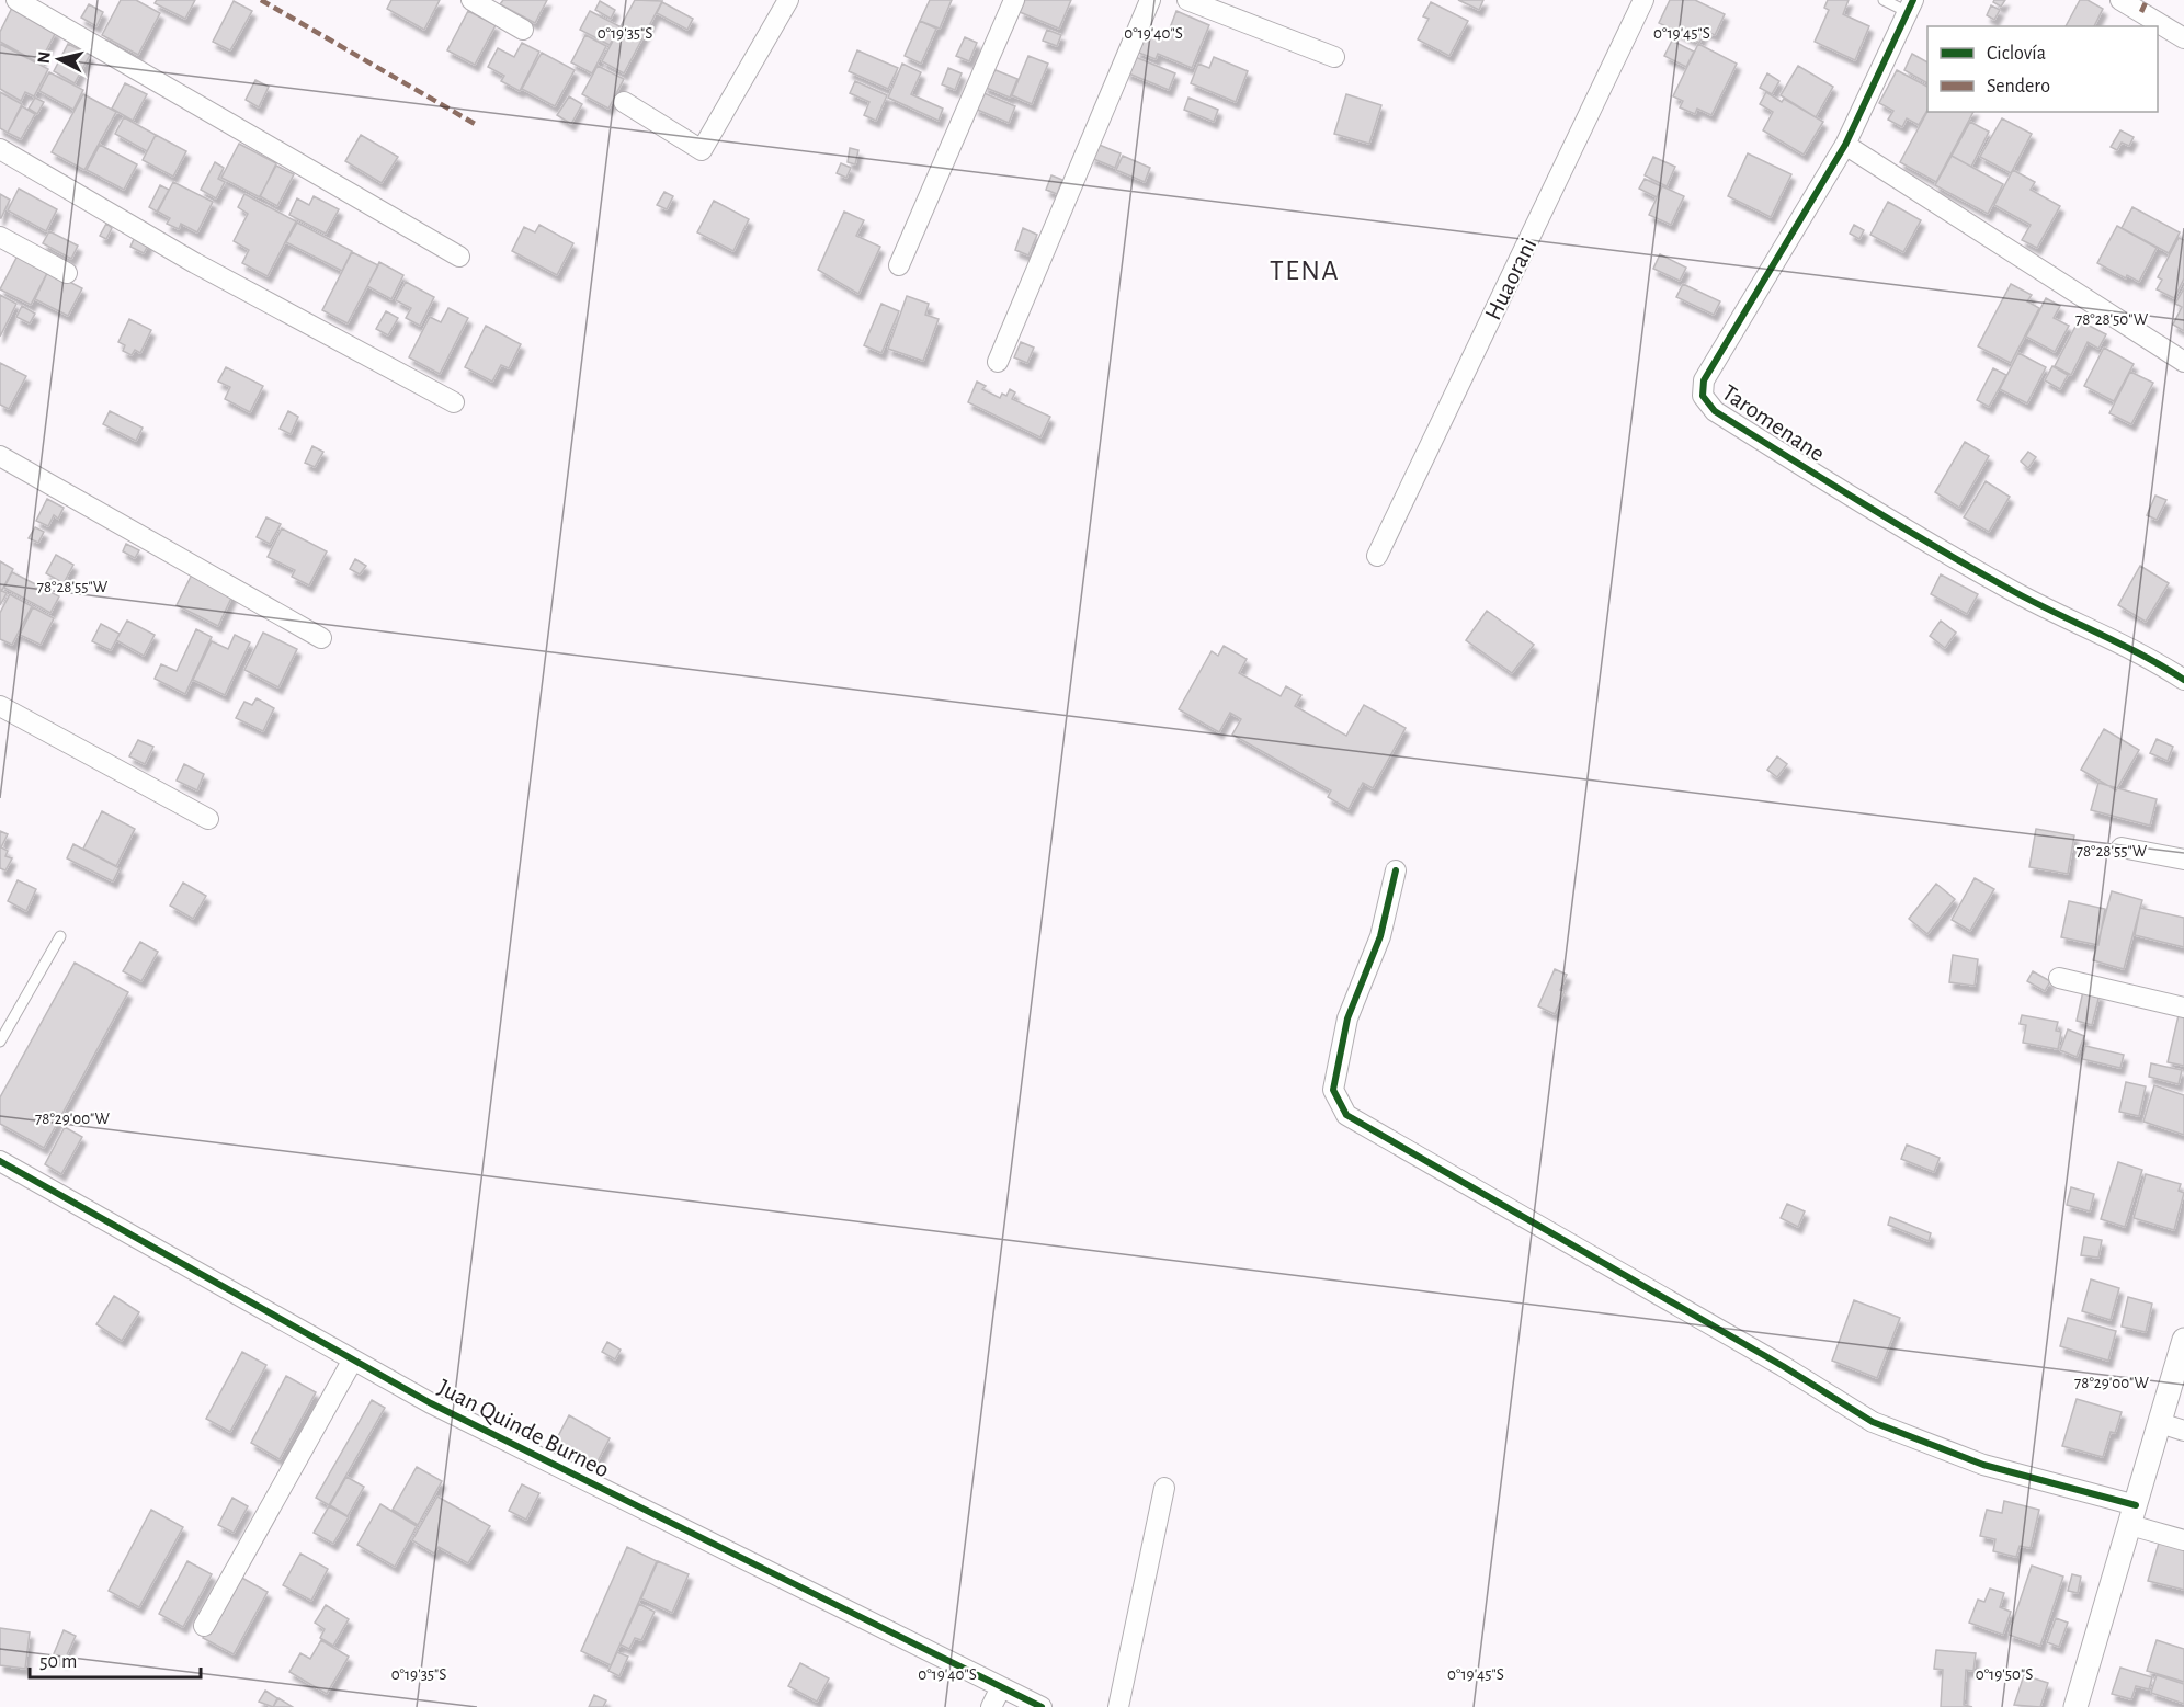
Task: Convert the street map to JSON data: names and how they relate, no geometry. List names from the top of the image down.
{
  "streets": {
    "street": ["Huaorani", "Taromenane", "Juan Quinde Burneo"]
  },
  "districts": ["TENA"],
  "legend": ["Ciclovía", "Sendero"],
  "scale_bar": "50 m",
  "north": "left",
  "coordinates": [
    "0°19'35\"S",
    "0°19'40\"S",
    "0°19'45\"S",
    "78°28'50\"W",
    "78°28'55\"W",
    "78°29'00\"W",
    "0°19'50\"S"
  ]
}
